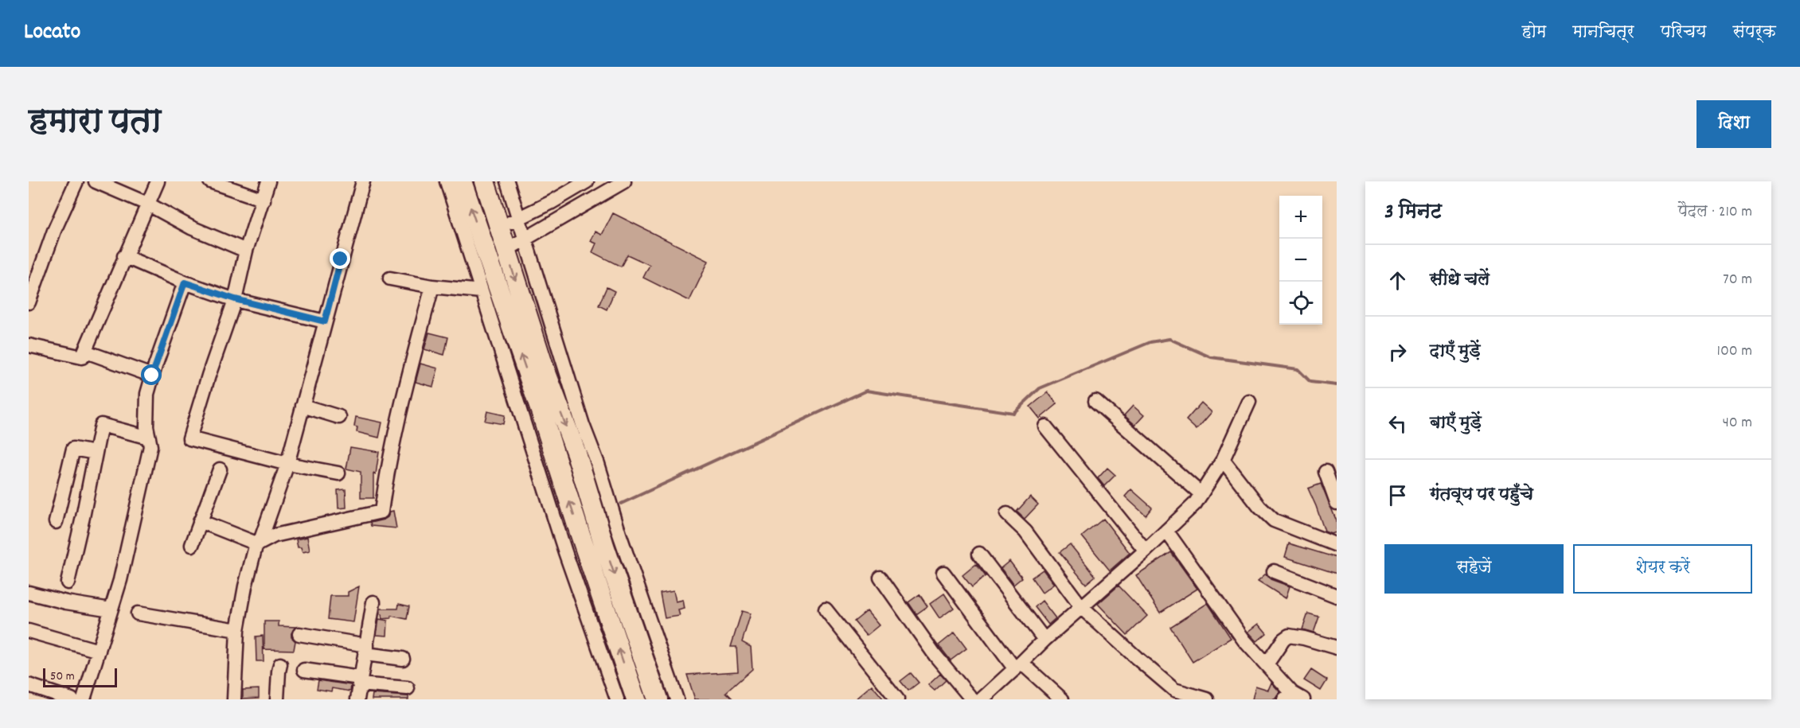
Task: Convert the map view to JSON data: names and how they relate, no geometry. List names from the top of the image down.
{
  "scale_bar": "50 m",
  "page": {
    "header": "Locato",
    "nav": [
      "होम",
      "मानचित्र",
      "परिचय",
      "संपर्क"
    ],
    "title": "हमारा पता",
    "buttons": [
      "दिशा",
      ["सहेजें", "शेयर करें"]
    ],
    "heading": ["3 मिनट", "पैदल · 210 m"],
    "map_buttons": ["+", "−"],
    "list": [
      ["सीधे चलें", "70 m"],
      ["दाएँ मुड़ें", "100 m"],
      ["बाएँ मुड़ें", "40 m"],
      "गंतव्य पर पहुँचे"
    ],
    "scale": "50 m"
  }
}
